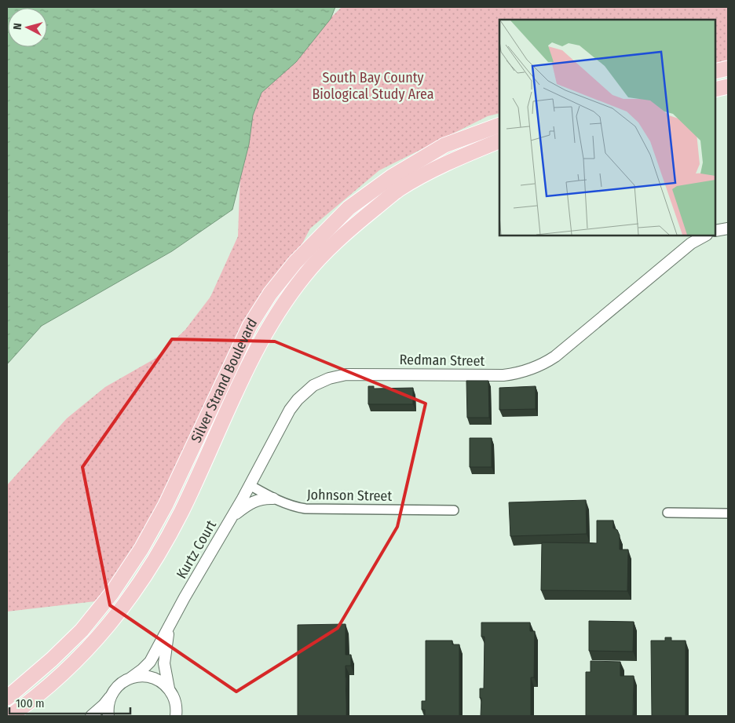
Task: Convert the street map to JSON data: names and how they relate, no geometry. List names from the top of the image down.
{
  "streets": {
    "highway": ["Silver Strand Boulevard"],
    "street": ["Redman Street", "Johnson Street", "Kurtz Court"]
  },
  "crossings": [
    ["Redman Street", "Johnson Street"],
    ["Redman Street", "Kurtz Court"],
    ["Johnson Street", "Kurtz Court"]
  ],
  "parks": ["South Bay County Biological Study Area"],
  "scale_bar": "100 m",
  "north": "left"
}
